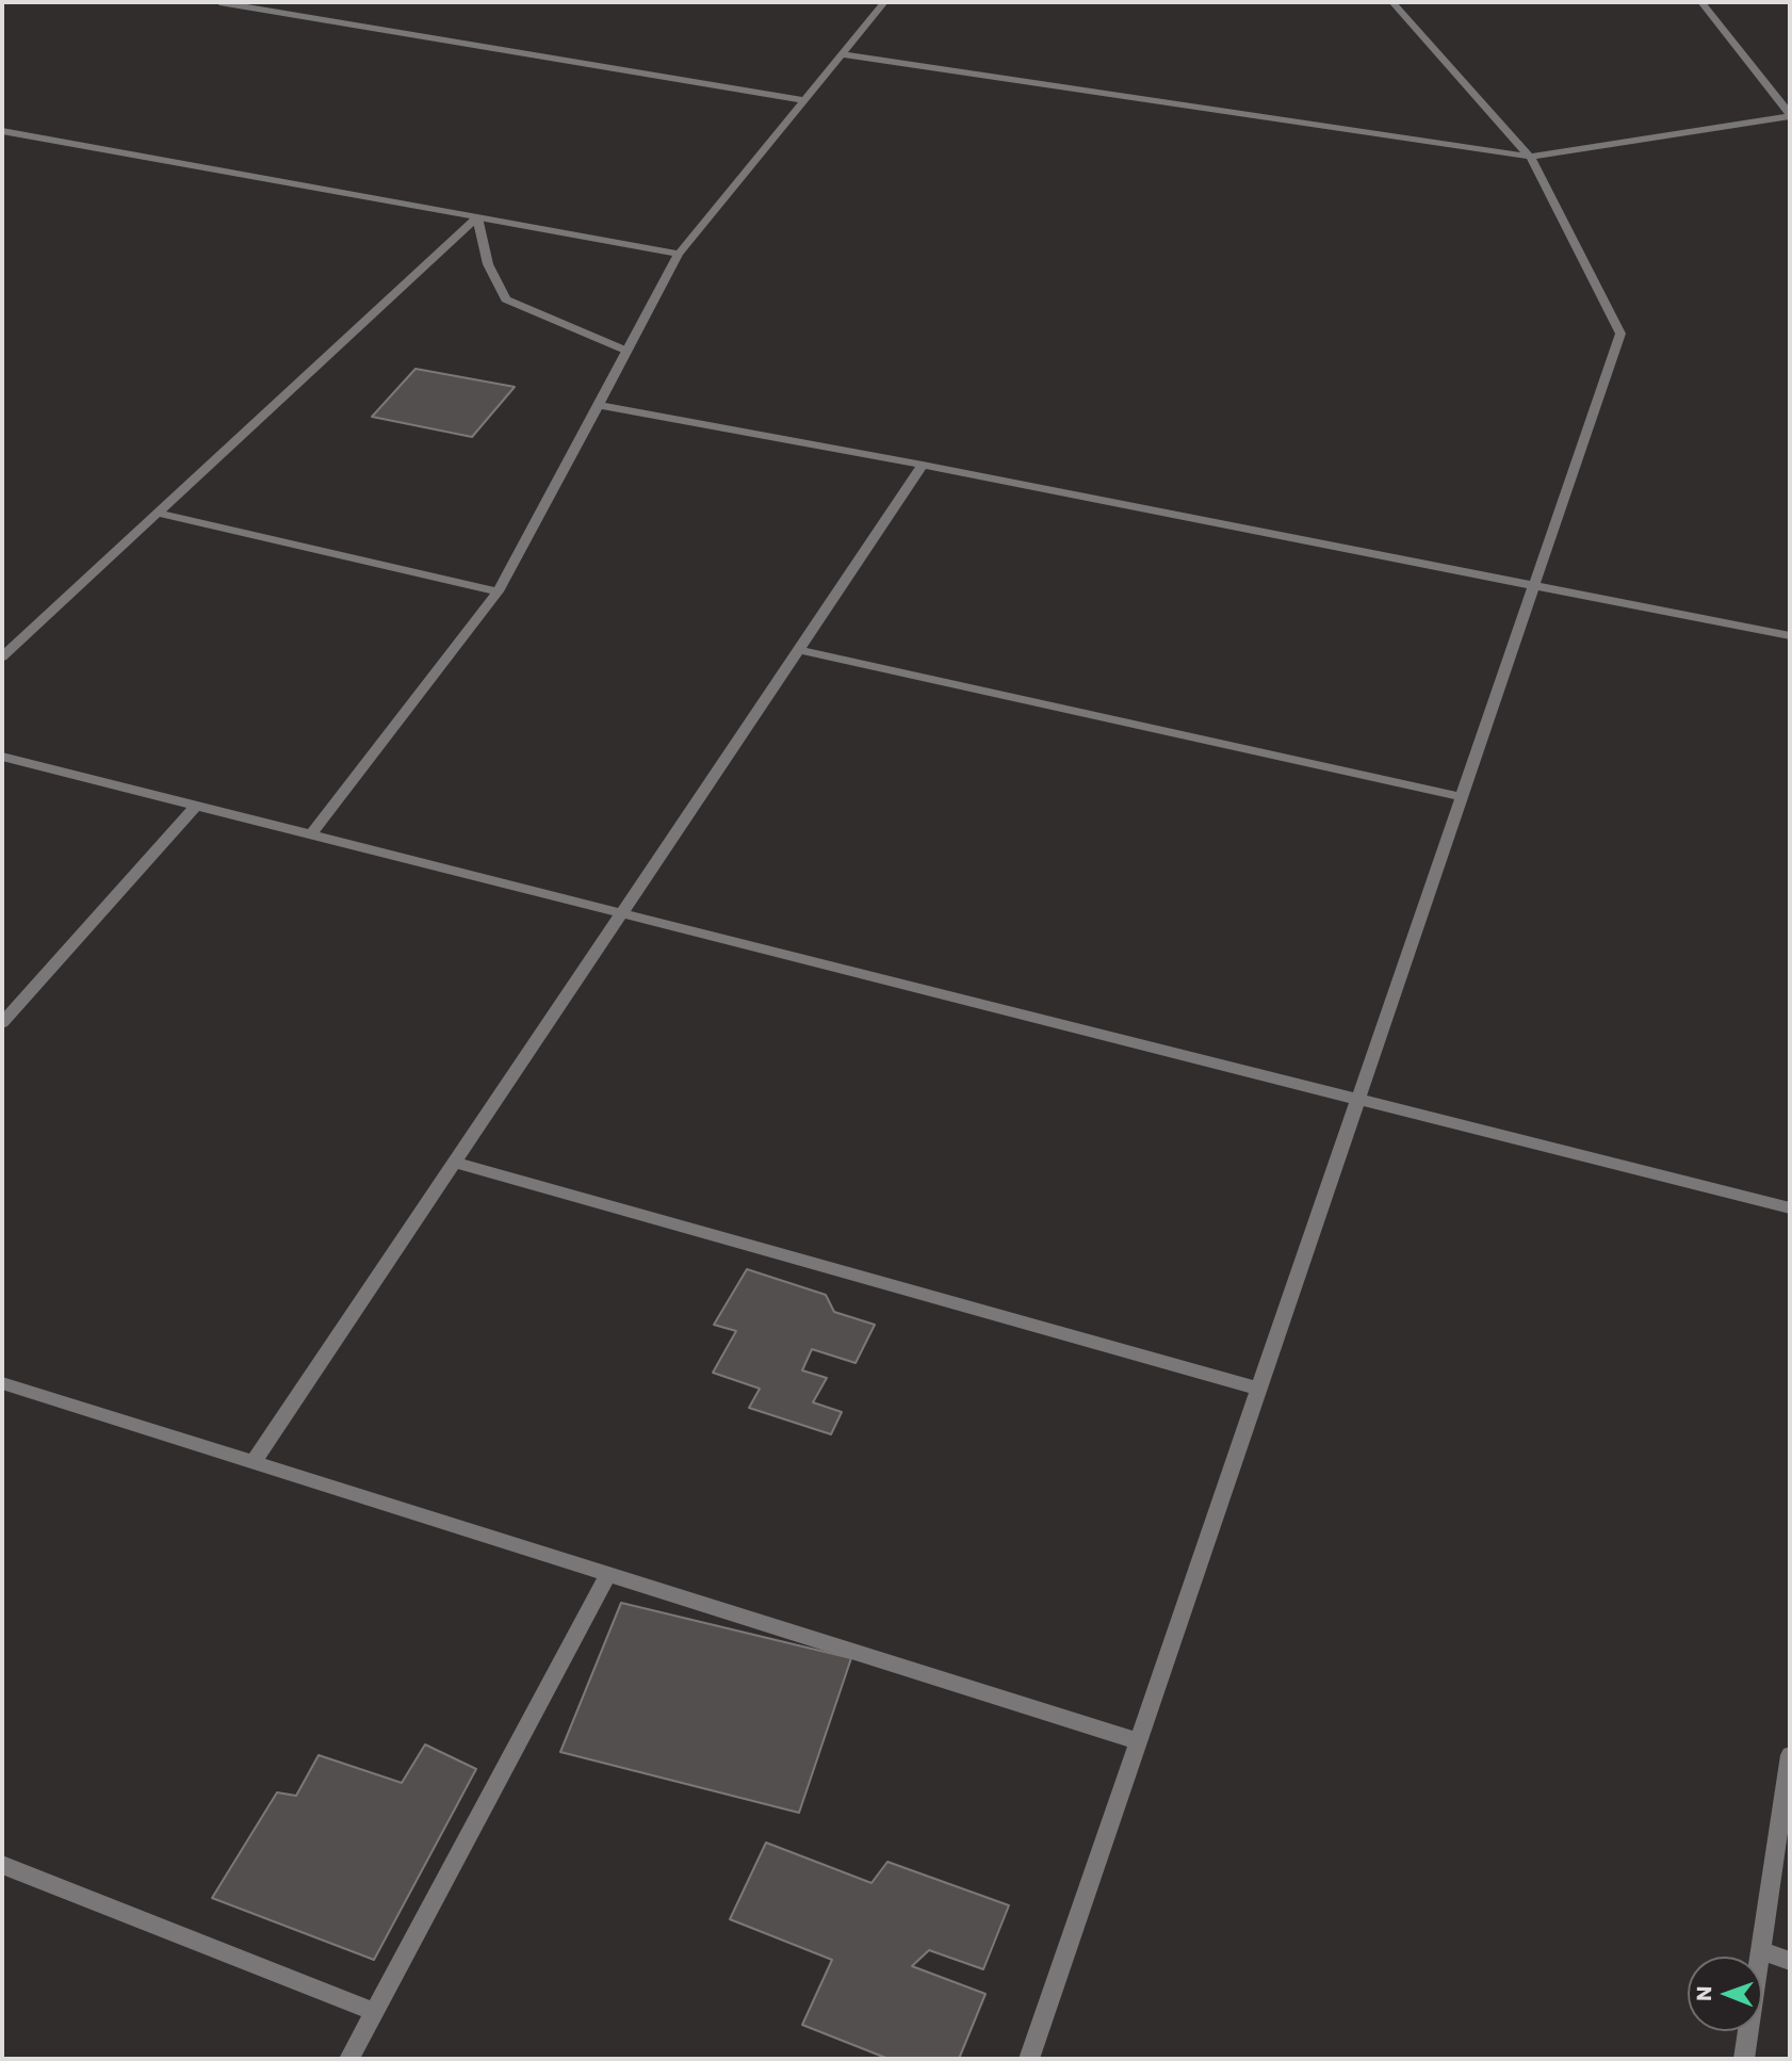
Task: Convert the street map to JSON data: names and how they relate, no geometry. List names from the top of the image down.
{
  "north": "left"
}
